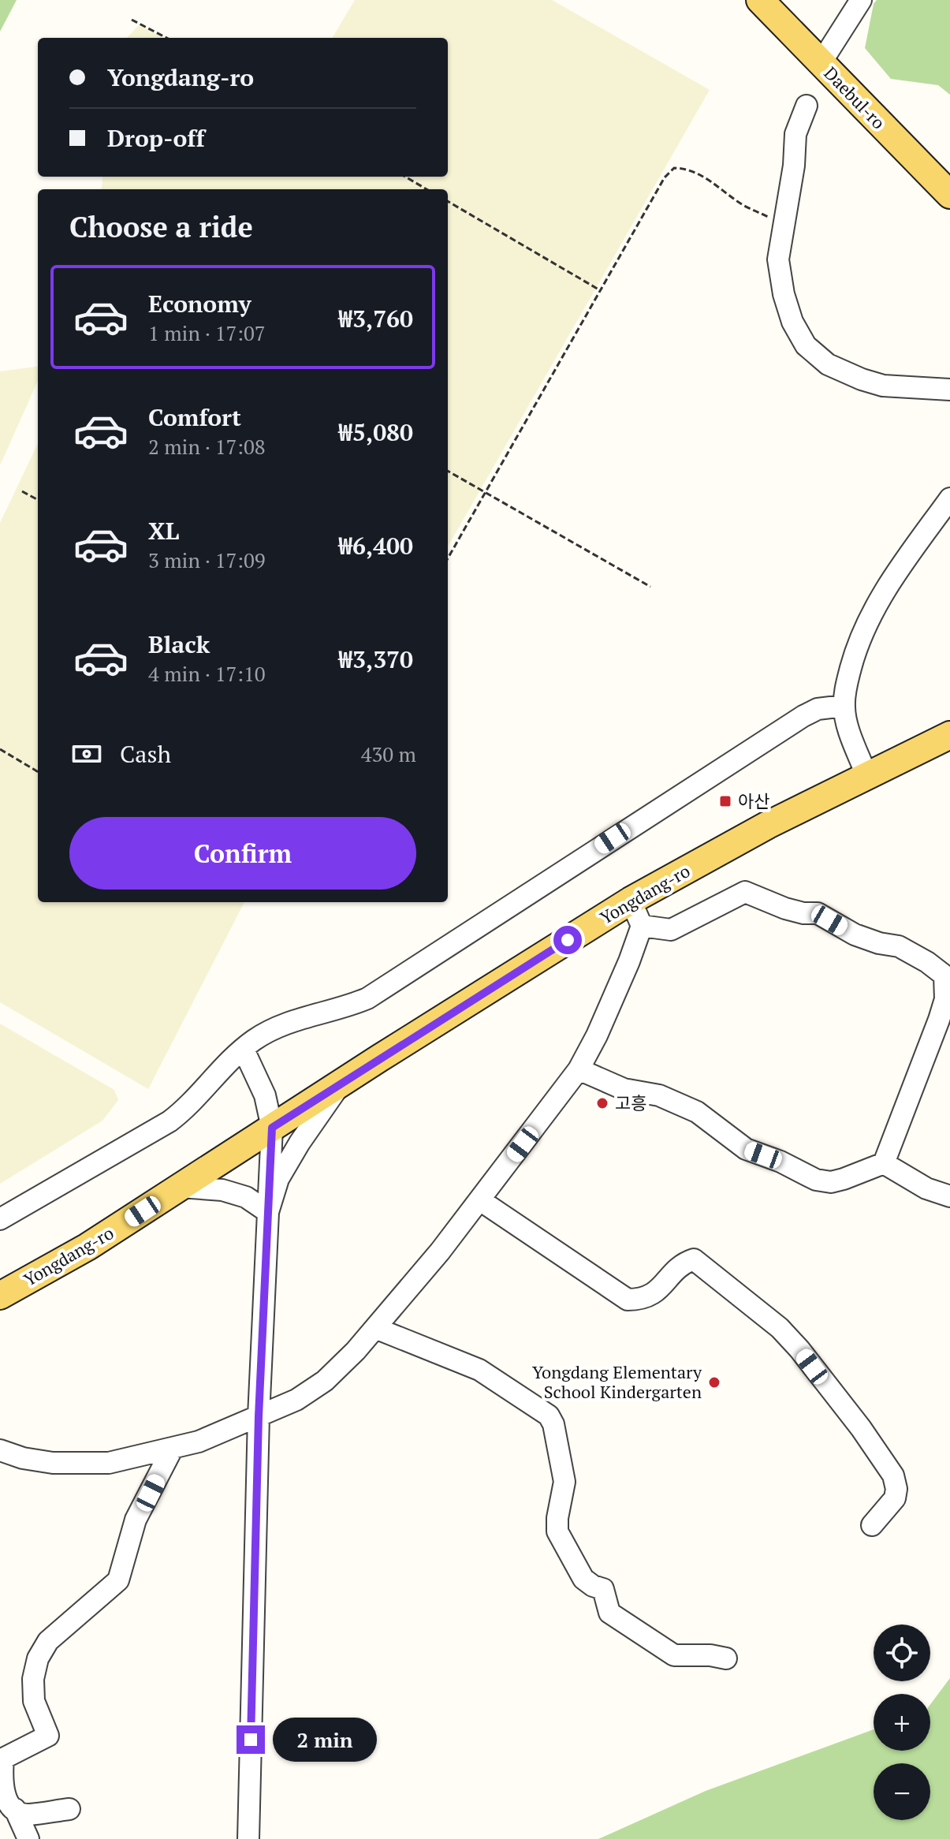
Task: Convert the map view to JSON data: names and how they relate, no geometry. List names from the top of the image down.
{
  "streets": {
    "main road": ["Daebul-ro", "Yongdang-ro"]
  },
  "places": {
    "transit": ["아산"],
    "other": ["고흥", "Yongdang Elementary School Kindergarten"]
  },
  "page": {
    "banner": ["Yongdang-ro", "Drop-off"],
    "heading": "Choose a ride",
    "list": [
      {
        "name": "Economy",
        "note": "1 min · 17:07",
        "value": "₩3,760"
      },
      {
        "name": "Comfort",
        "note": "2 min · 17:08",
        "value": "₩5,080"
      },
      {
        "name": "XL",
        "note": "3 min · 17:09",
        "value": "₩6,400"
      },
      {
        "name": "Black",
        "note": "4 min · 17:10",
        "value": "₩3,370"
      }
    ],
    "pay": ["Cash", "430 m"],
    "buttons": "Confirm",
    "map_buttons": ["+", "−"],
    "bubble": "2 min"
  }
}
